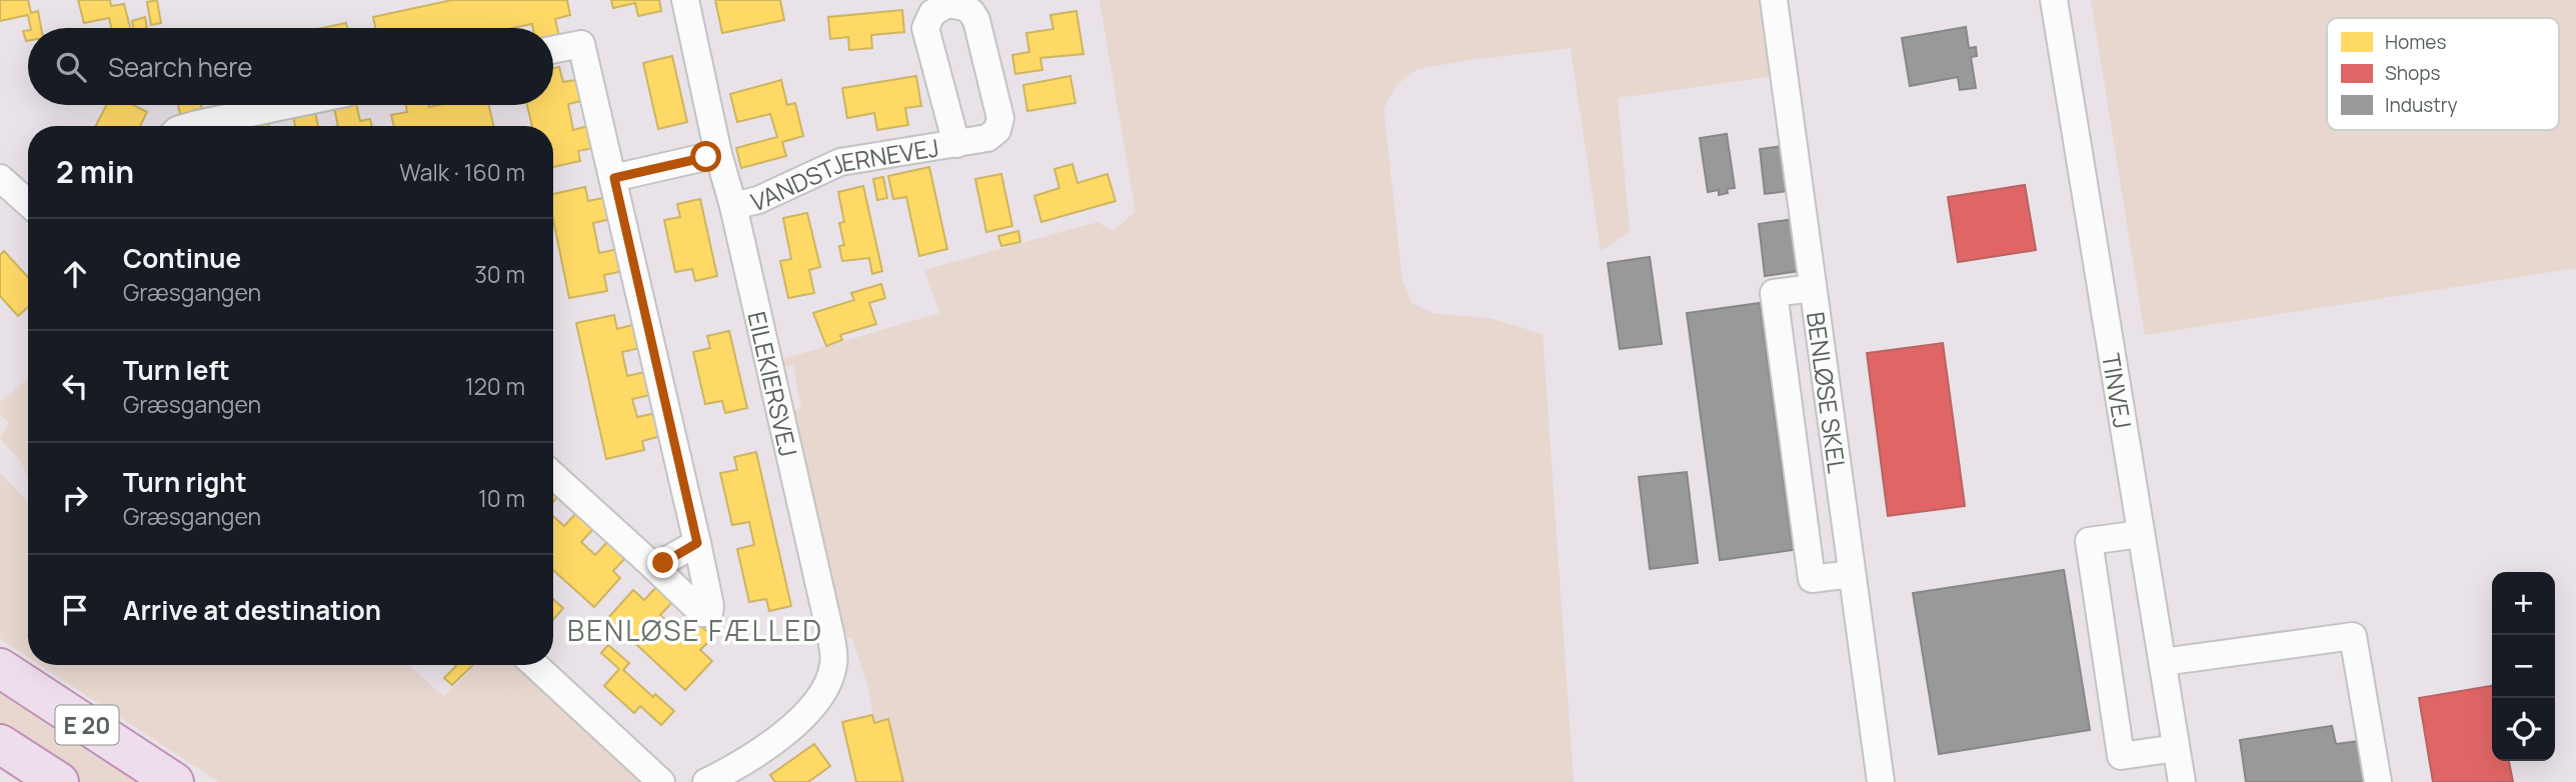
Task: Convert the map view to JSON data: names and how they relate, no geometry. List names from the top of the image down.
{
  "streets": {
    "highway": ["E 20"],
    "street": [
      "VANDSTJERNEVEJ",
      "EILEKIERSVEJ",
      "BENLØSE SKEL",
      "TINVEJ"
    ]
  },
  "crossings": [
    ["VANDSTJERNEVEJ", "EILEKIERSVEJ"]
  ],
  "districts": ["BENLØSE FÆLLED"],
  "legend": ["Homes", "Shops", "Industry"],
  "page": {
    "search": "Search here",
    "heading": ["2 min", "Walk · 160 m"],
    "list": [
      ["Continue", "Græsgangen", "30 m"],
      ["Turn left", "Græsgangen", "120 m"],
      ["Turn right", "Græsgangen", "10 m"],
      "Arrive at destination"
    ],
    "map_buttons": ["+", "−"]
  }
}
